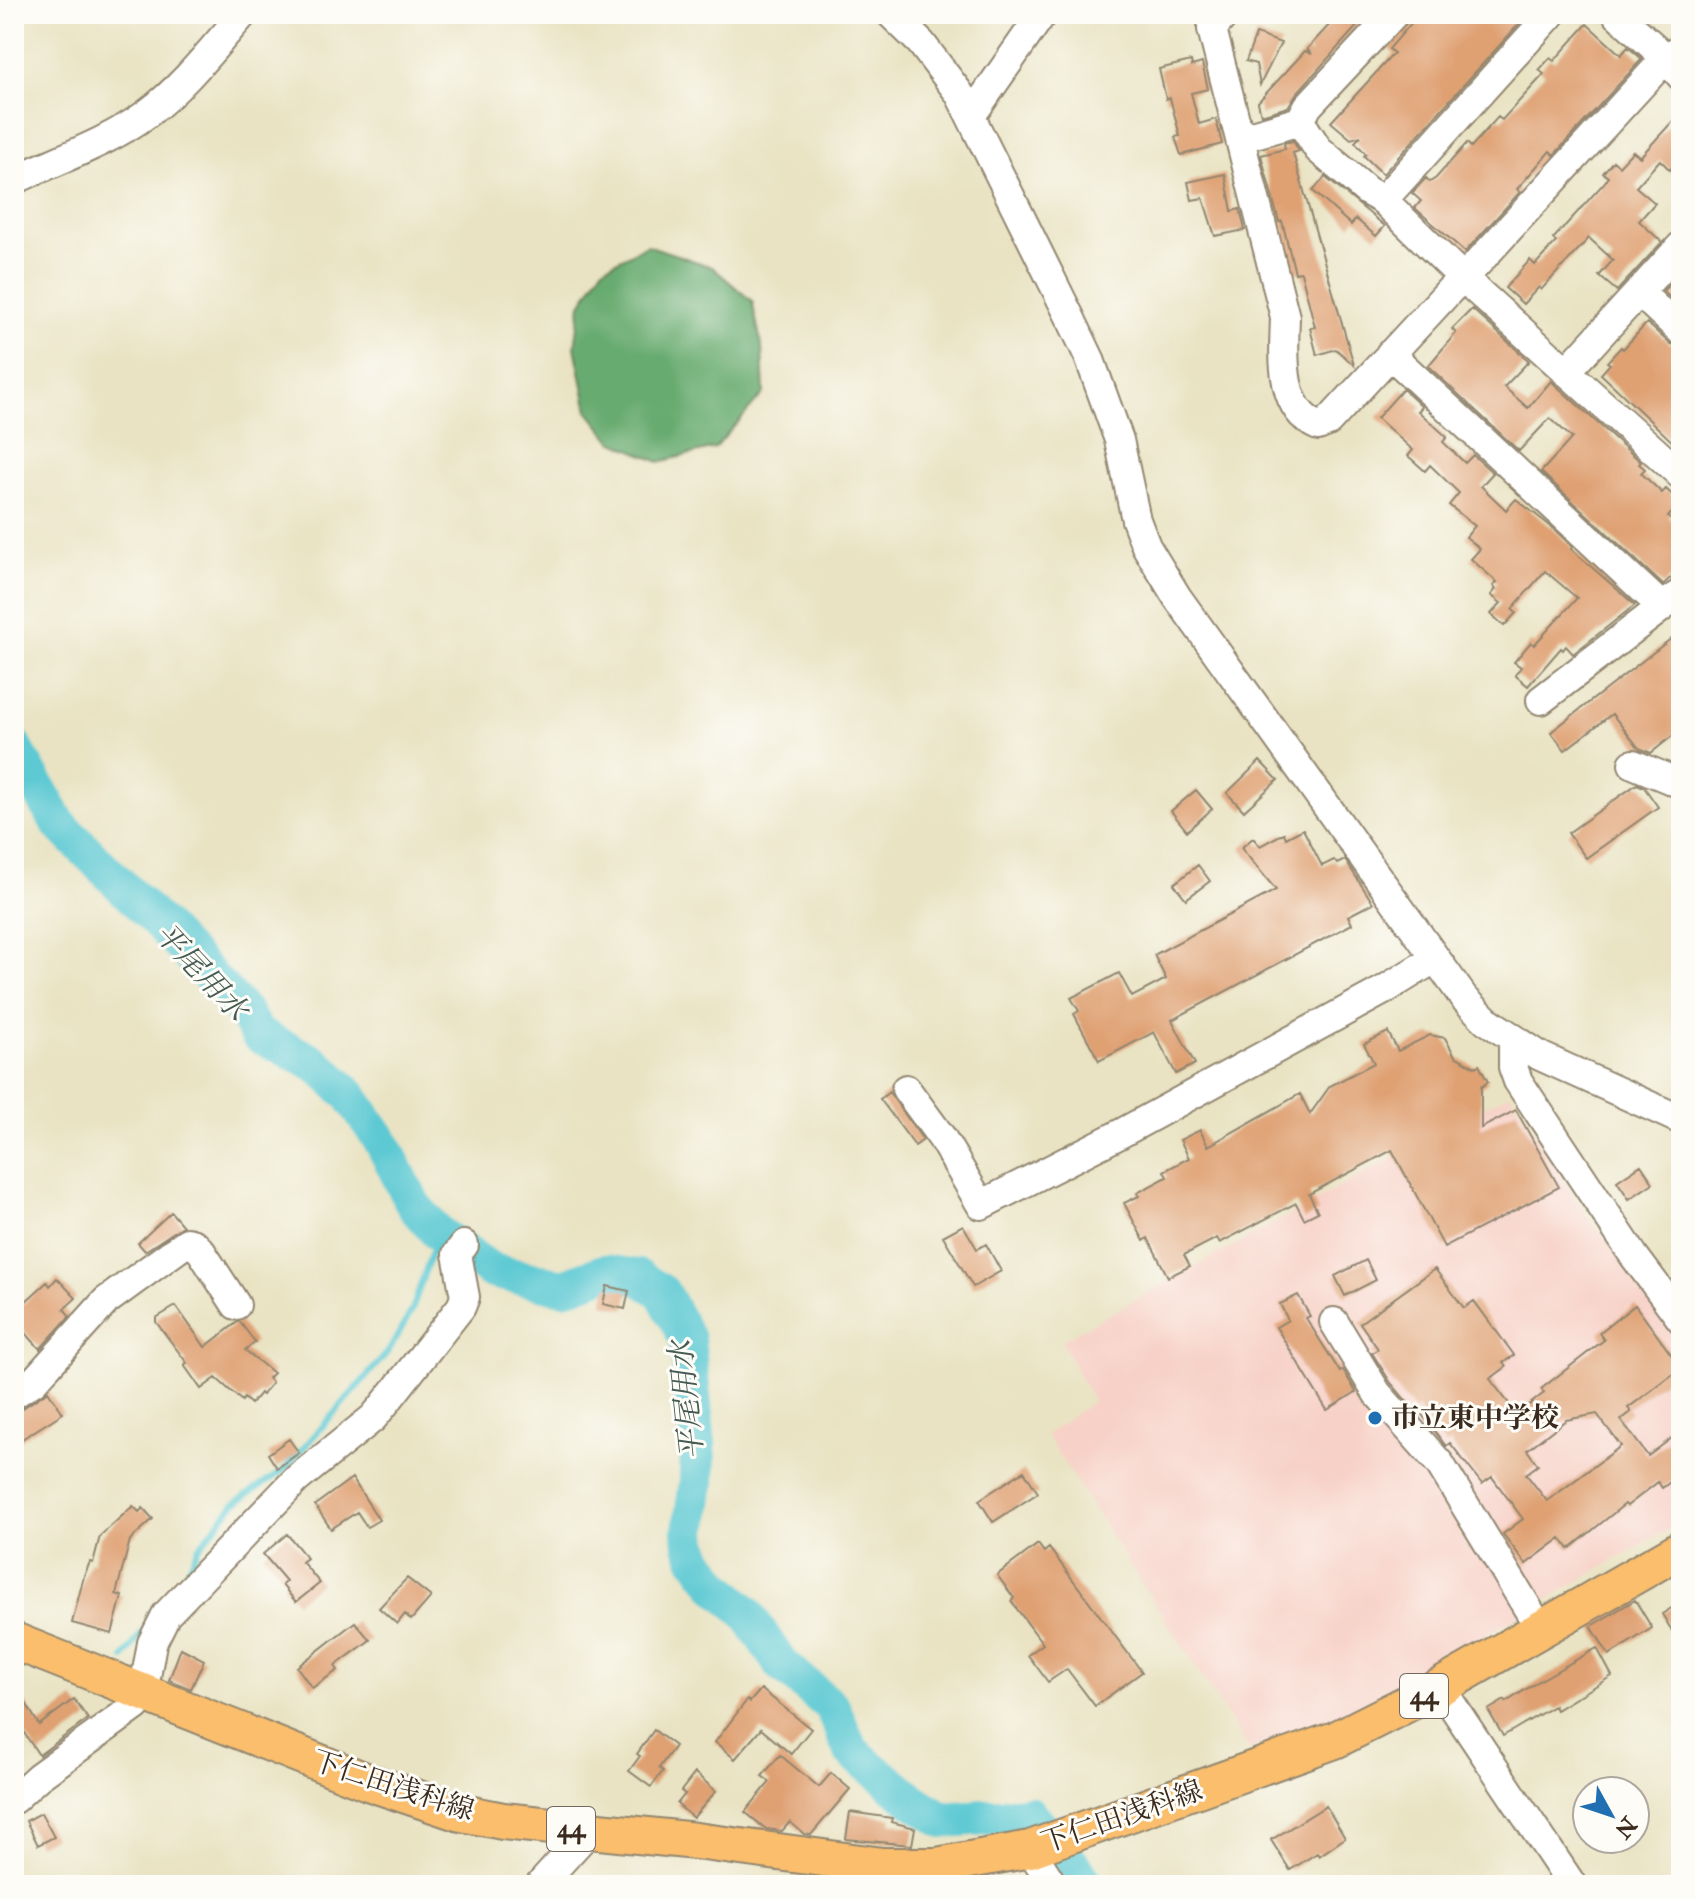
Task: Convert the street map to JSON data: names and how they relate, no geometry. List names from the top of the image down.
{
  "streets": {
    "main road": ["44", "下仁田浅科線"]
  },
  "water": ["平尾用水"],
  "places": ["市立東中学校"],
  "north": "bottom right"
}
